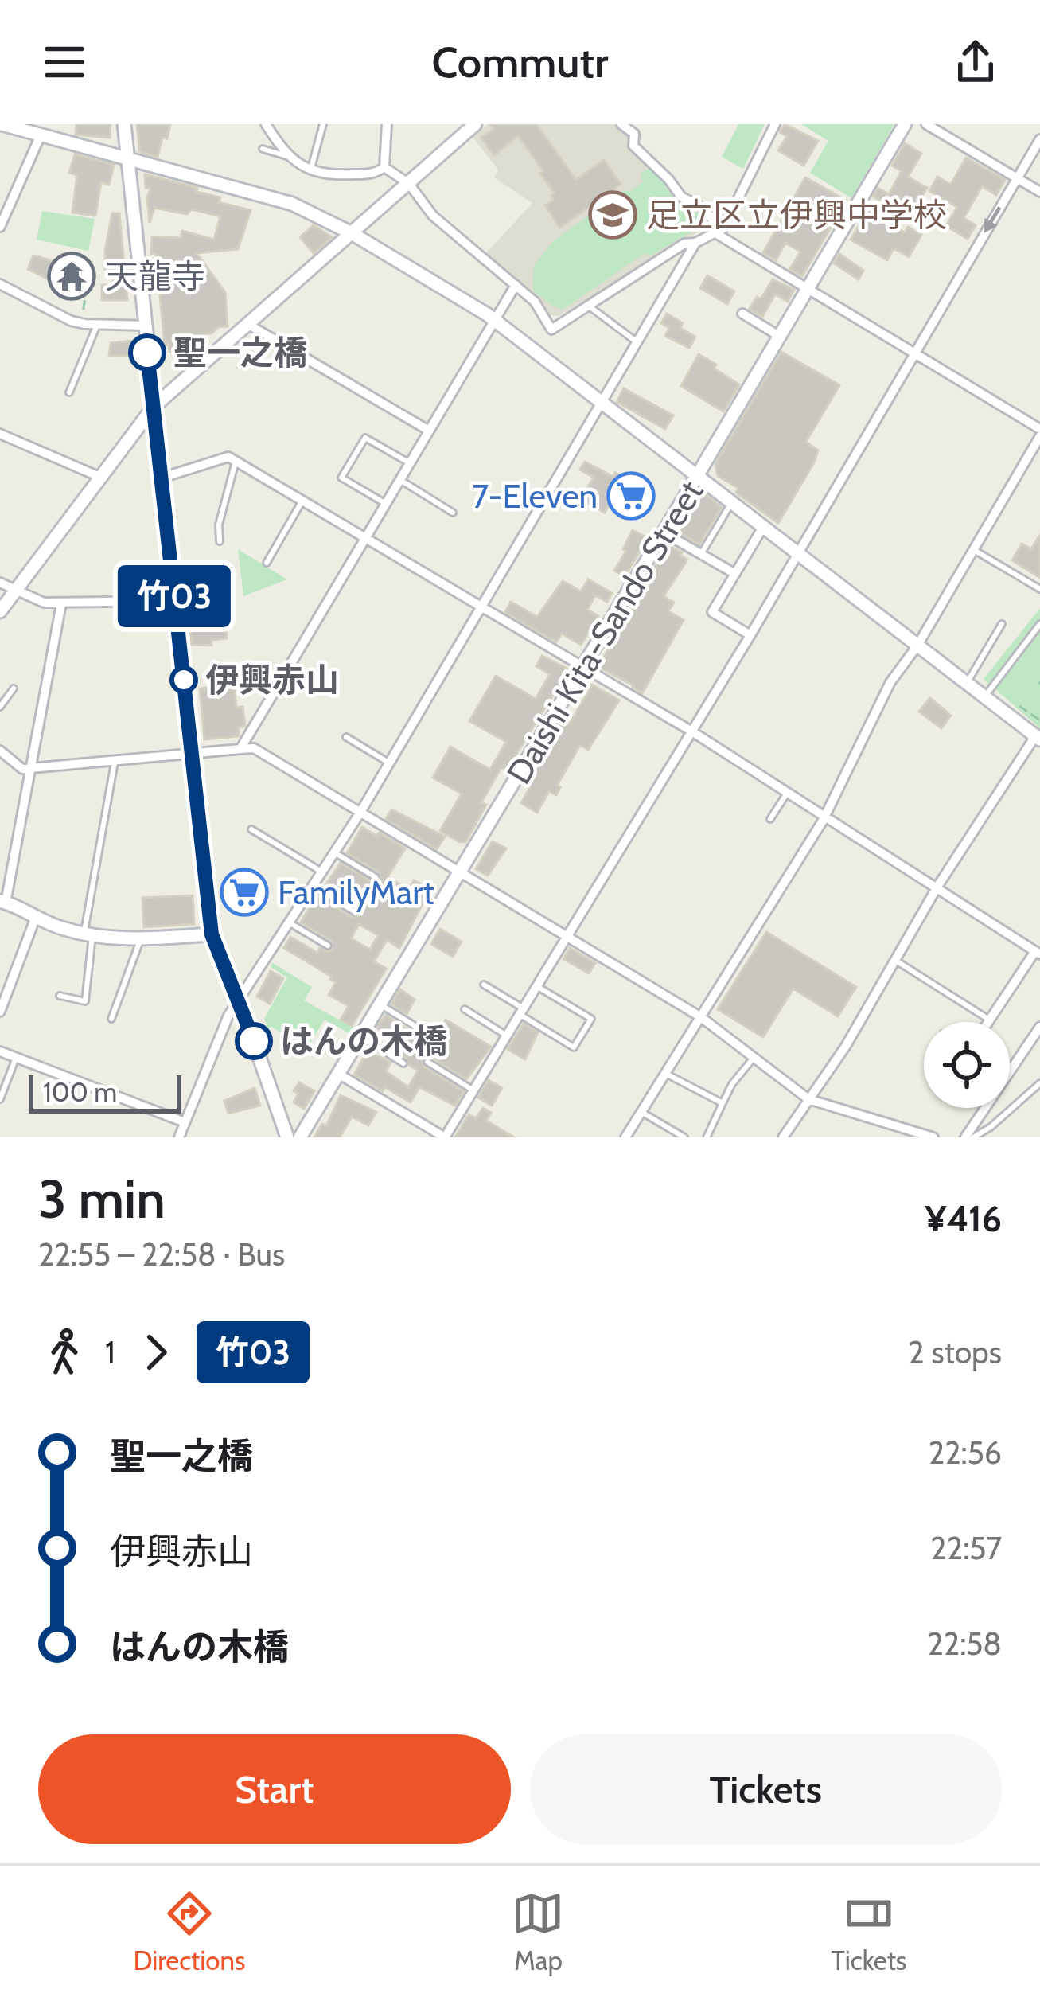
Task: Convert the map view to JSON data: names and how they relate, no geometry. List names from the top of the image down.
{
  "streets": {
    "street": ["Daishi Kita-Sando Street"]
  },
  "places": {
    "school or university": ["足立区立伊興中学校"],
    "temple": ["天龍寺"],
    "other": ["聖一之橋", "伊興赤山", "はんの木橋"],
    "supermarket": ["7-Eleven", "FamilyMart"]
  },
  "lines": ["bus line 竹03"],
  "scale_bar": "100 m",
  "page": {
    "header": "Commutr",
    "on_map": "竹03",
    "scale": "100 m",
    "heading": ["3 min", "22:55 – 22:58 · Bus", "¥416"],
    "legs": ["1", "竹03", "2 stops"],
    "list": [
      {
        "name": "聖一之橋",
        "value": "22:56"
      },
      {
        "name": "伊興赤山",
        "value": "22:57"
      },
      {
        "name": "はんの木橋",
        "value": "22:58"
      }
    ],
    "buttons": ["Start", "Tickets"],
    "tabs": ["Directions", "Map", "Tickets"]
  }
}
